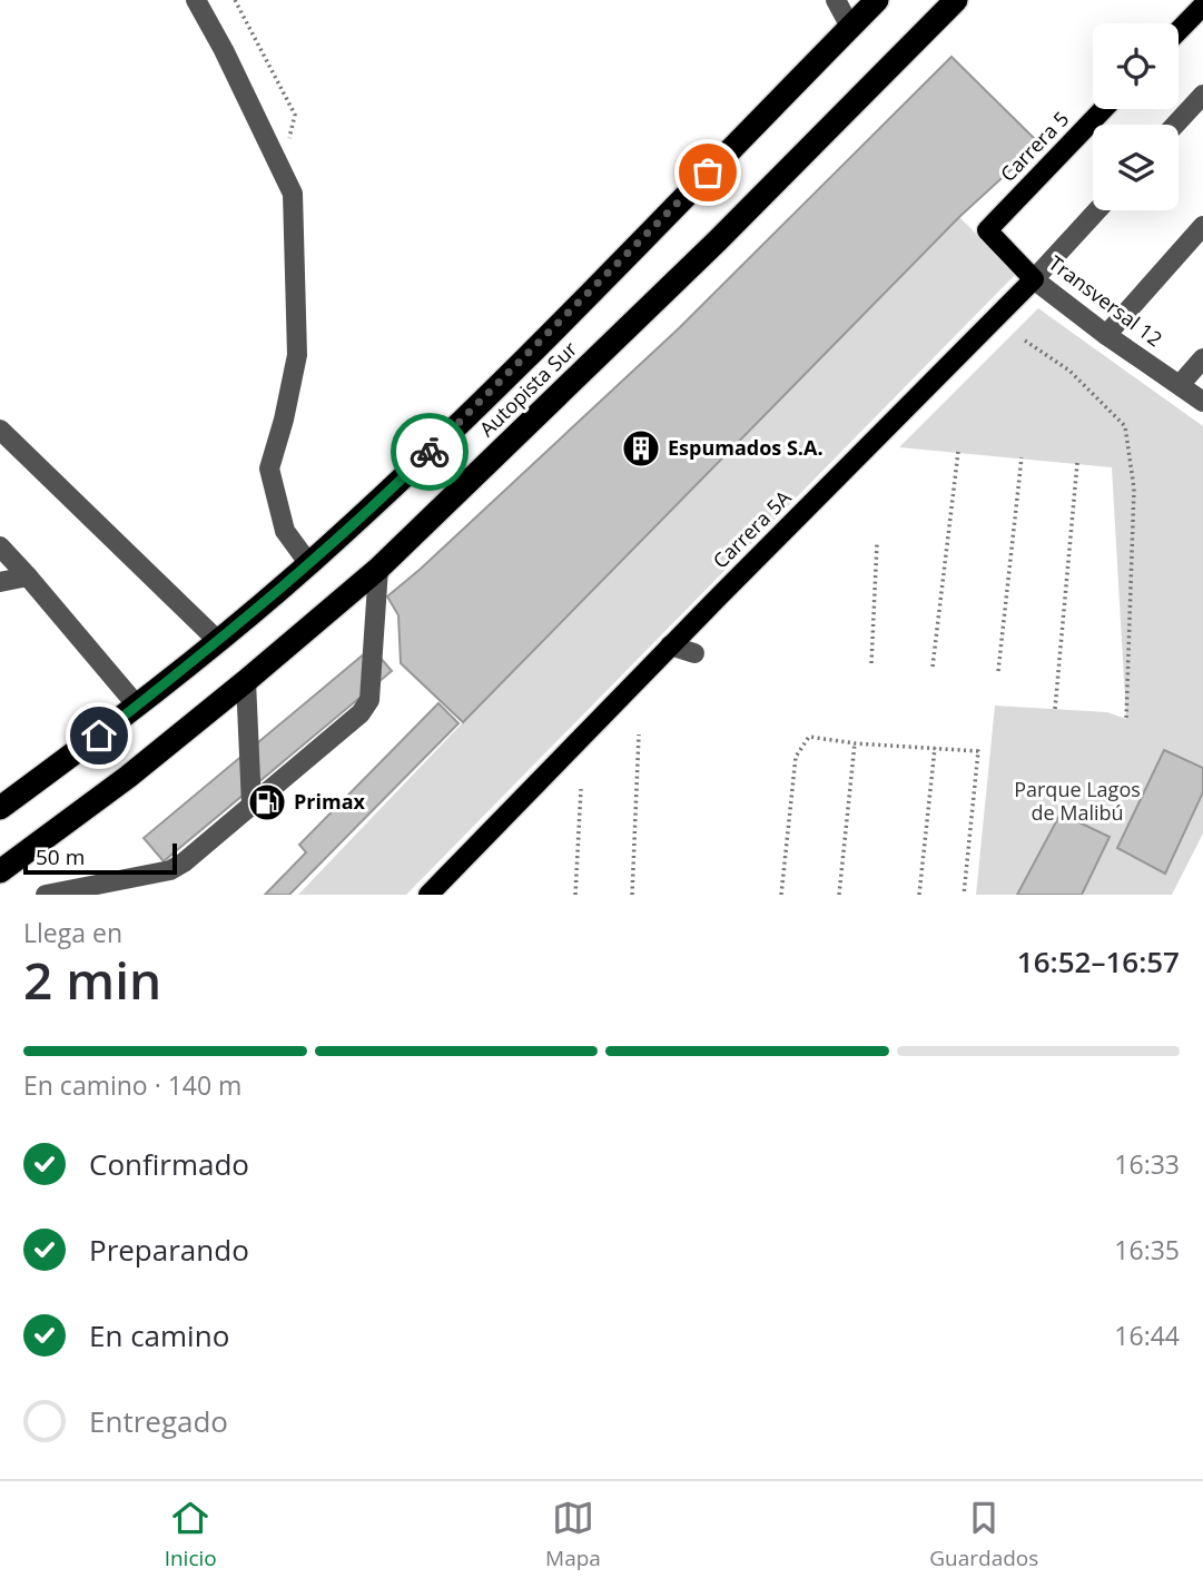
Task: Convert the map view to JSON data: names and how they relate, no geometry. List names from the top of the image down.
{
  "streets": {
    "highway": ["Autopista Sur"],
    "main road": ["Carrera 5", "Transversal 12", "Carrera 5A"]
  },
  "crossings": [
    ["Carrera 5", "Transversal 12"],
    ["Transversal 12", "Carrera 5A"]
  ],
  "parks": ["Parque Lagos de Malibú"],
  "places": {
    "building": ["Espumados S.A."],
    "fuel station": ["Primax"]
  },
  "scale_bar": "50 m",
  "page": {
    "scale": "50 m",
    "heading": ["2 min", "Llega en", "16:52–16:57"],
    "bar": "En camino · 140 m",
    "list": [
      ["Confirmado", "16:33"],
      ["Preparando", "16:35"],
      ["En camino", "16:44"],
      "Entregado"
    ],
    "tabs": ["Inicio", "Mapa", "Guardados"]
  }
}
